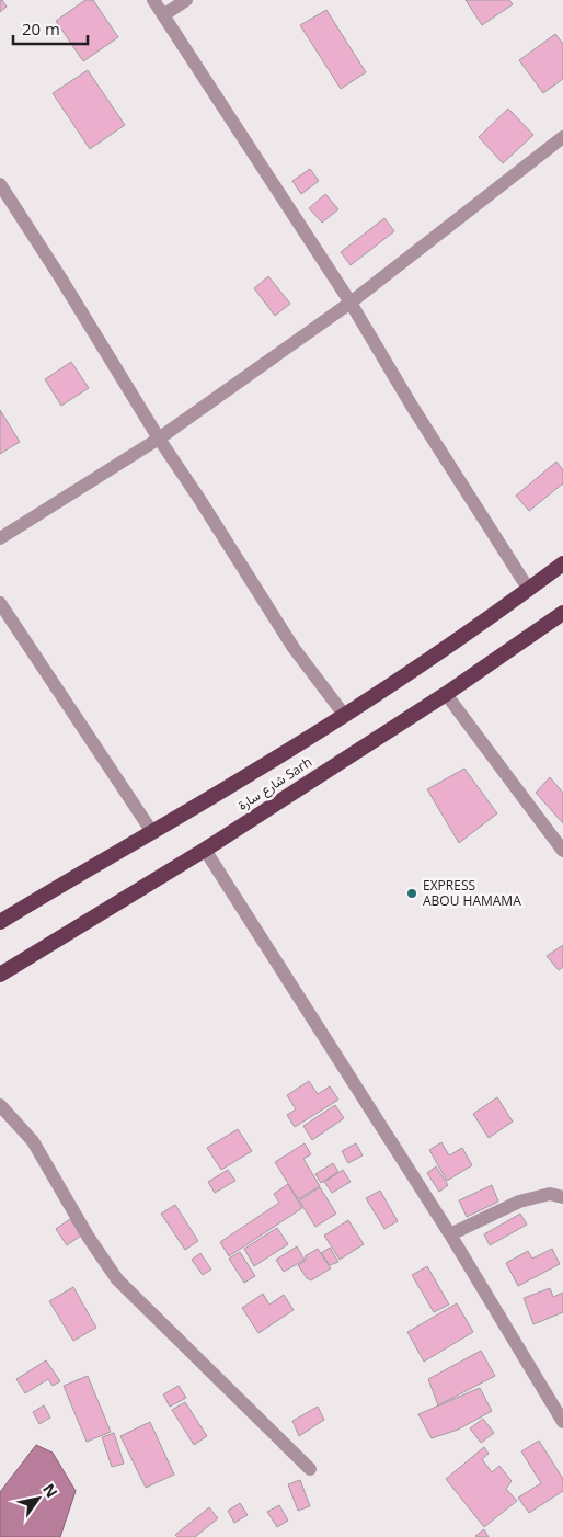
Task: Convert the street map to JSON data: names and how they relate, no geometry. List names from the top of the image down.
{
  "streets": {
    "highway": ["شارع سارة Sarh"]
  },
  "places": ["EXPRESS ABOU HAMAMA"],
  "scale_bar": "20 m",
  "north": "top right"
}
